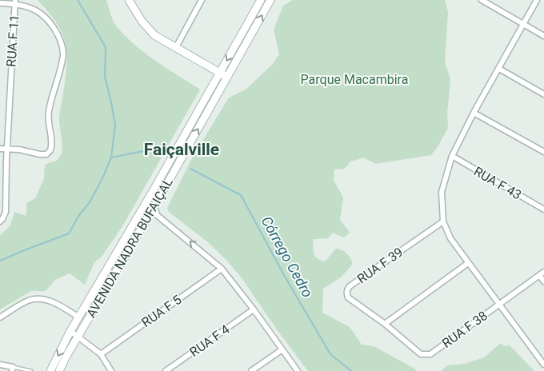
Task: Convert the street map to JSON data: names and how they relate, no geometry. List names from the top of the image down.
{
  "streets": {
    "main road": ["AVENIDA NADRA BUFAIÇAL"],
    "street": [
      "RUA F 11",
      "RUA F 43",
      "RUA F 39",
      "RUA F 5",
      "RUA F 38",
      "RUA F 4"
    ]
  },
  "crossings": [
    ["RUA F 39", "RUA F 38"]
  ],
  "districts": ["Faiçalville"],
  "water": ["Córrego Cedro"],
  "parks": ["Parque Macambira"]
}
